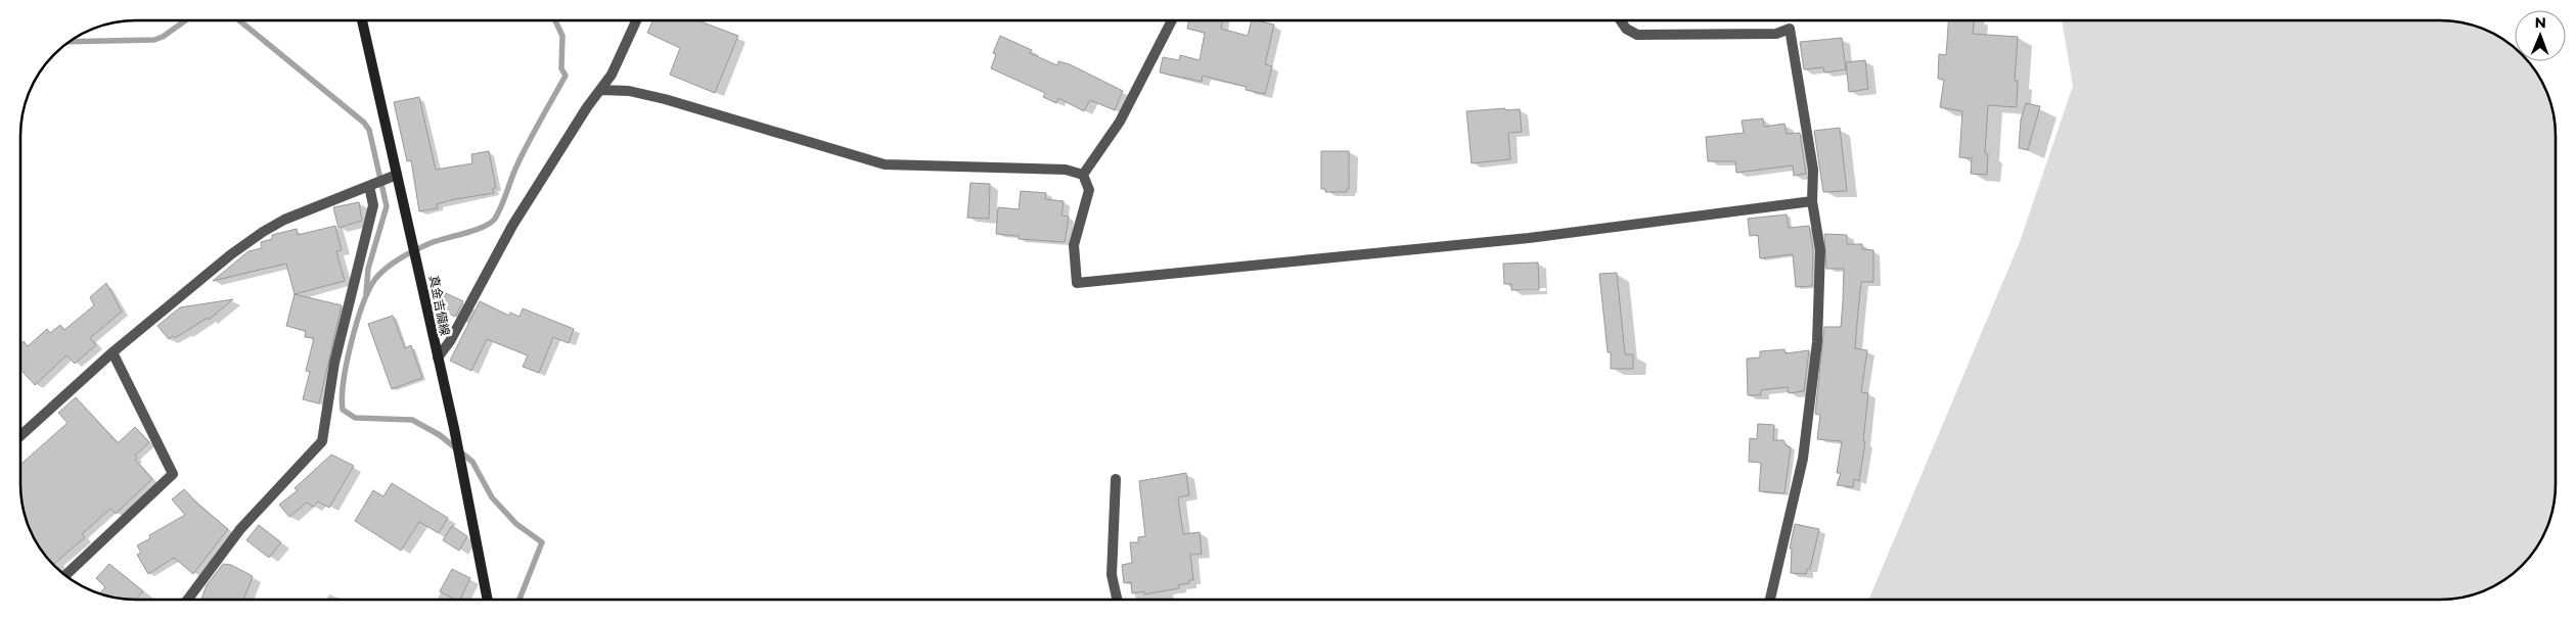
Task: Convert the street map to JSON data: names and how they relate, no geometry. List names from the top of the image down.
{
  "streets": {
    "main road": ["真金吉備線"]
  },
  "north": "top"
}
